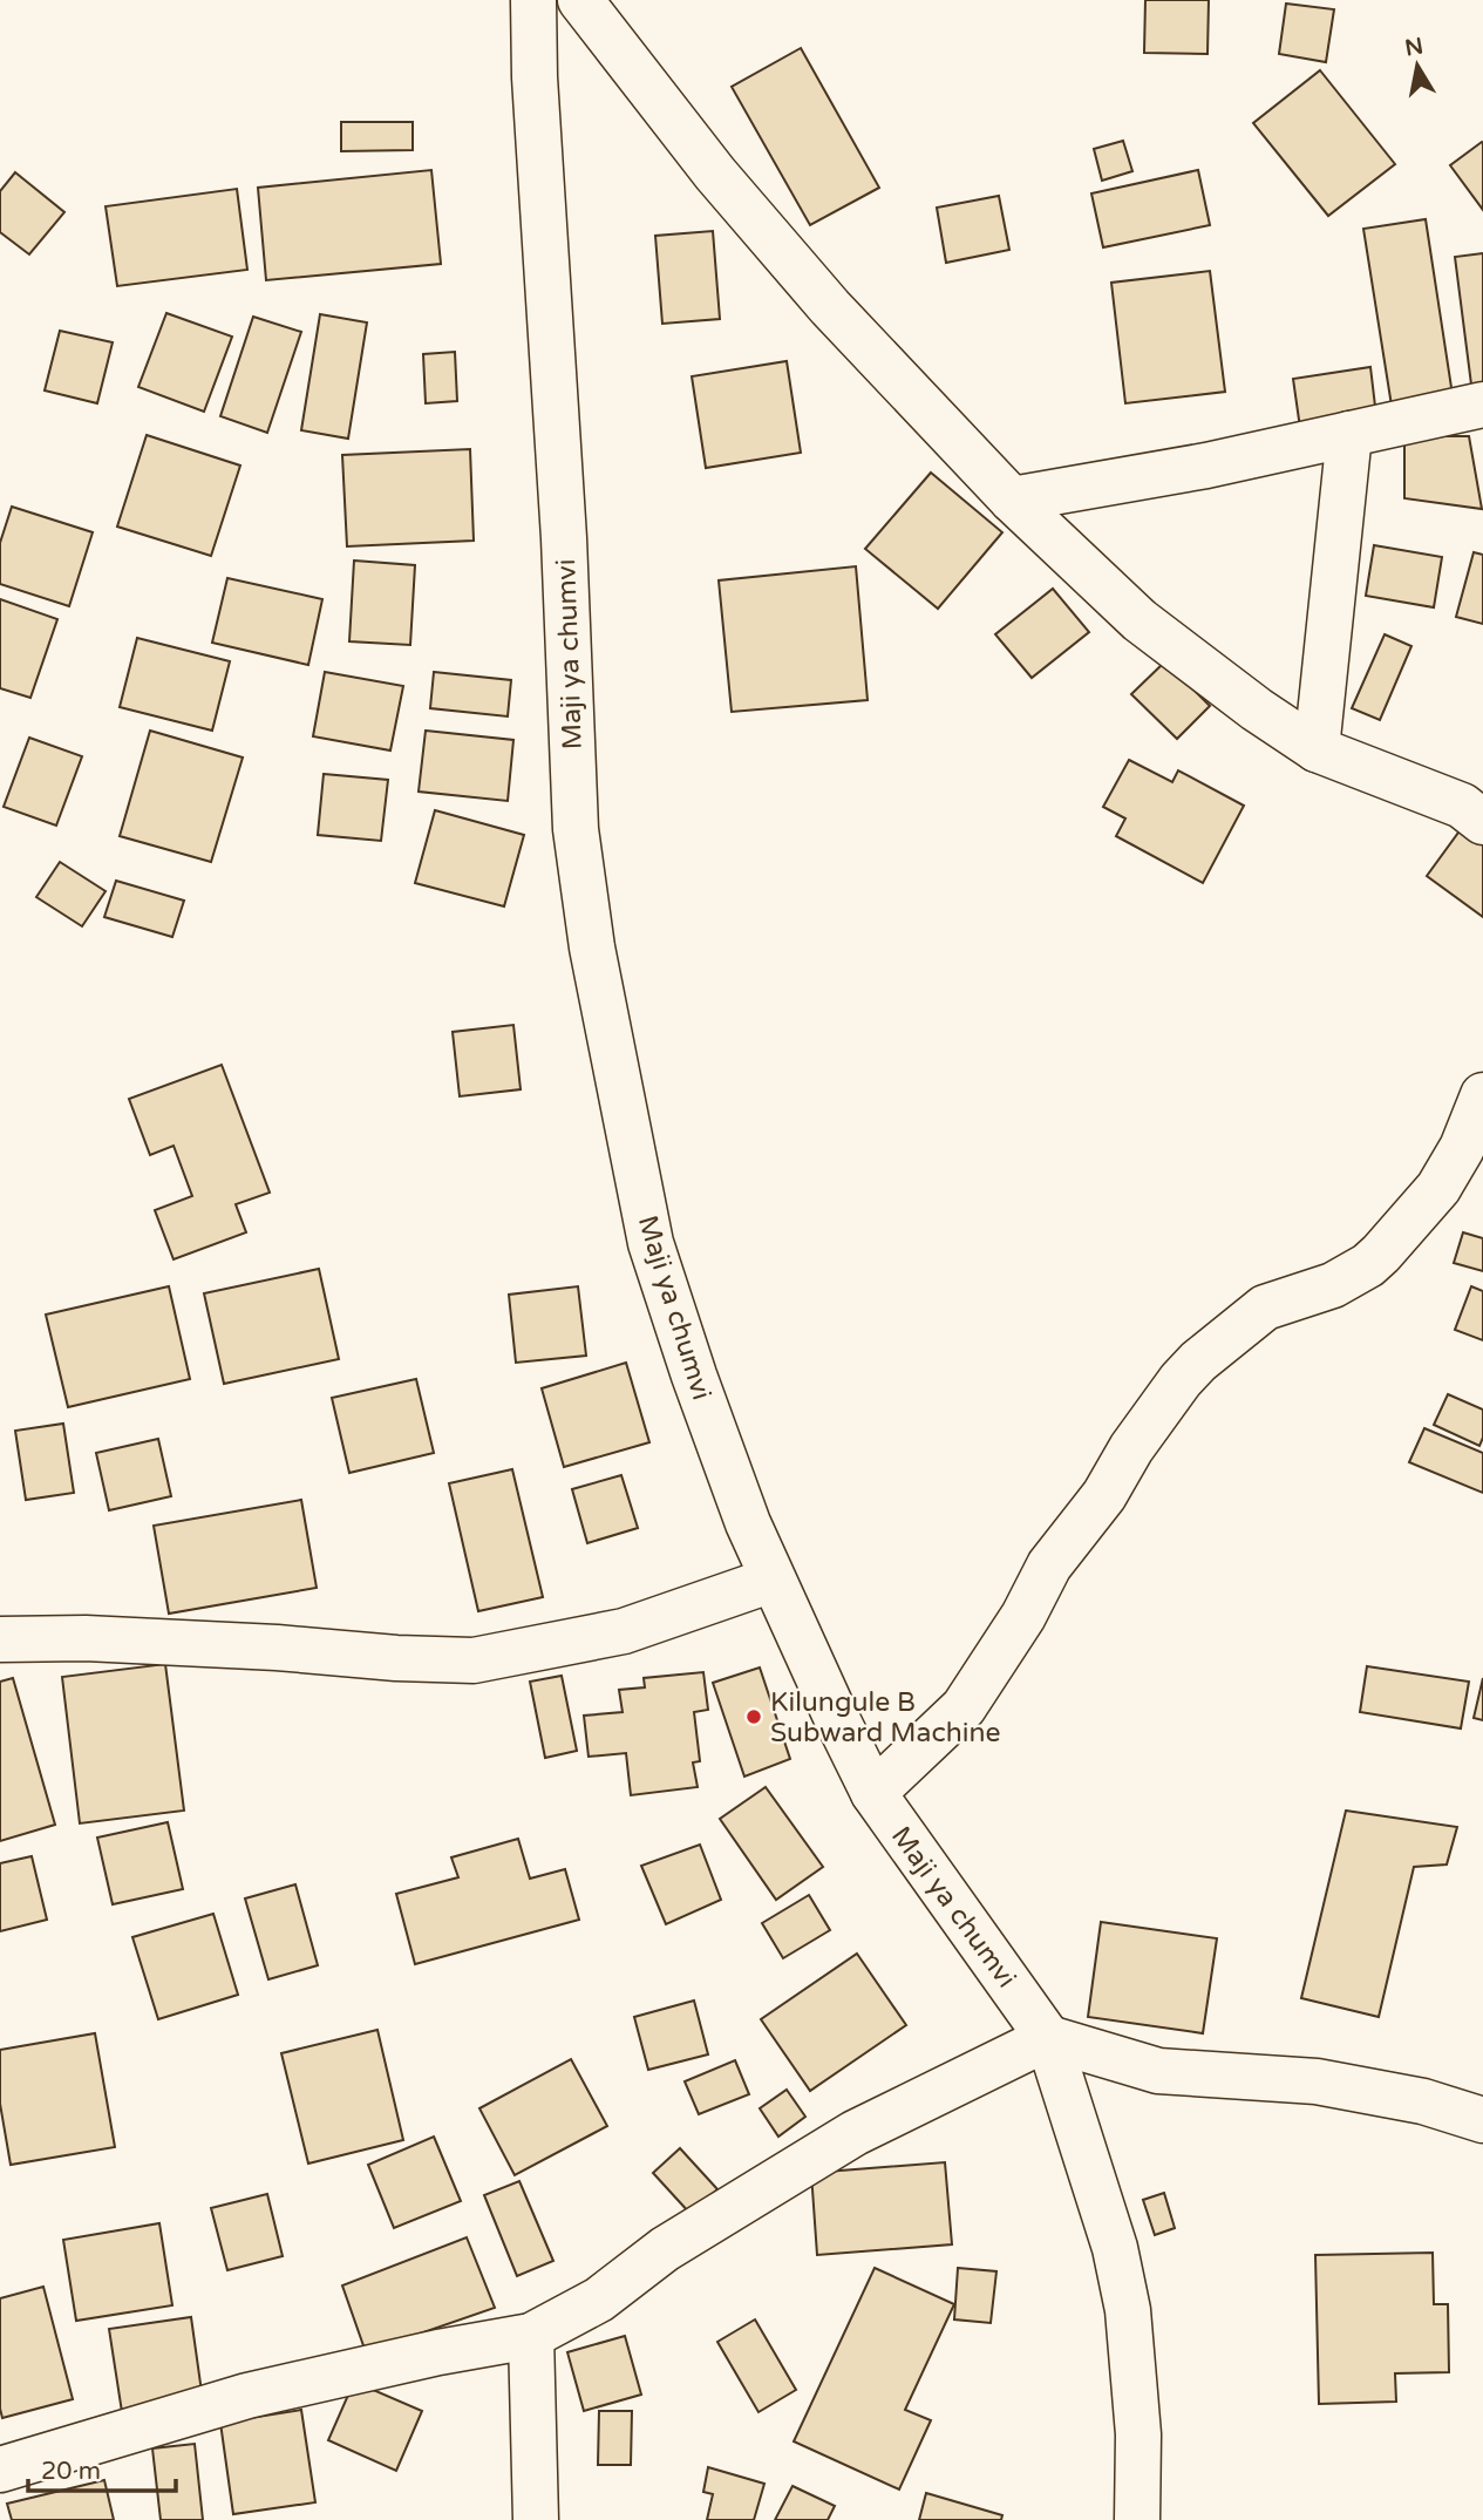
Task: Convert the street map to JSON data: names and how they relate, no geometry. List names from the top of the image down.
{
  "streets": {
    "street": ["Maji ya chumvi"]
  },
  "places": ["Kilungule B Subward Machine"],
  "scale_bar": "20 m",
  "north": "top"
}
